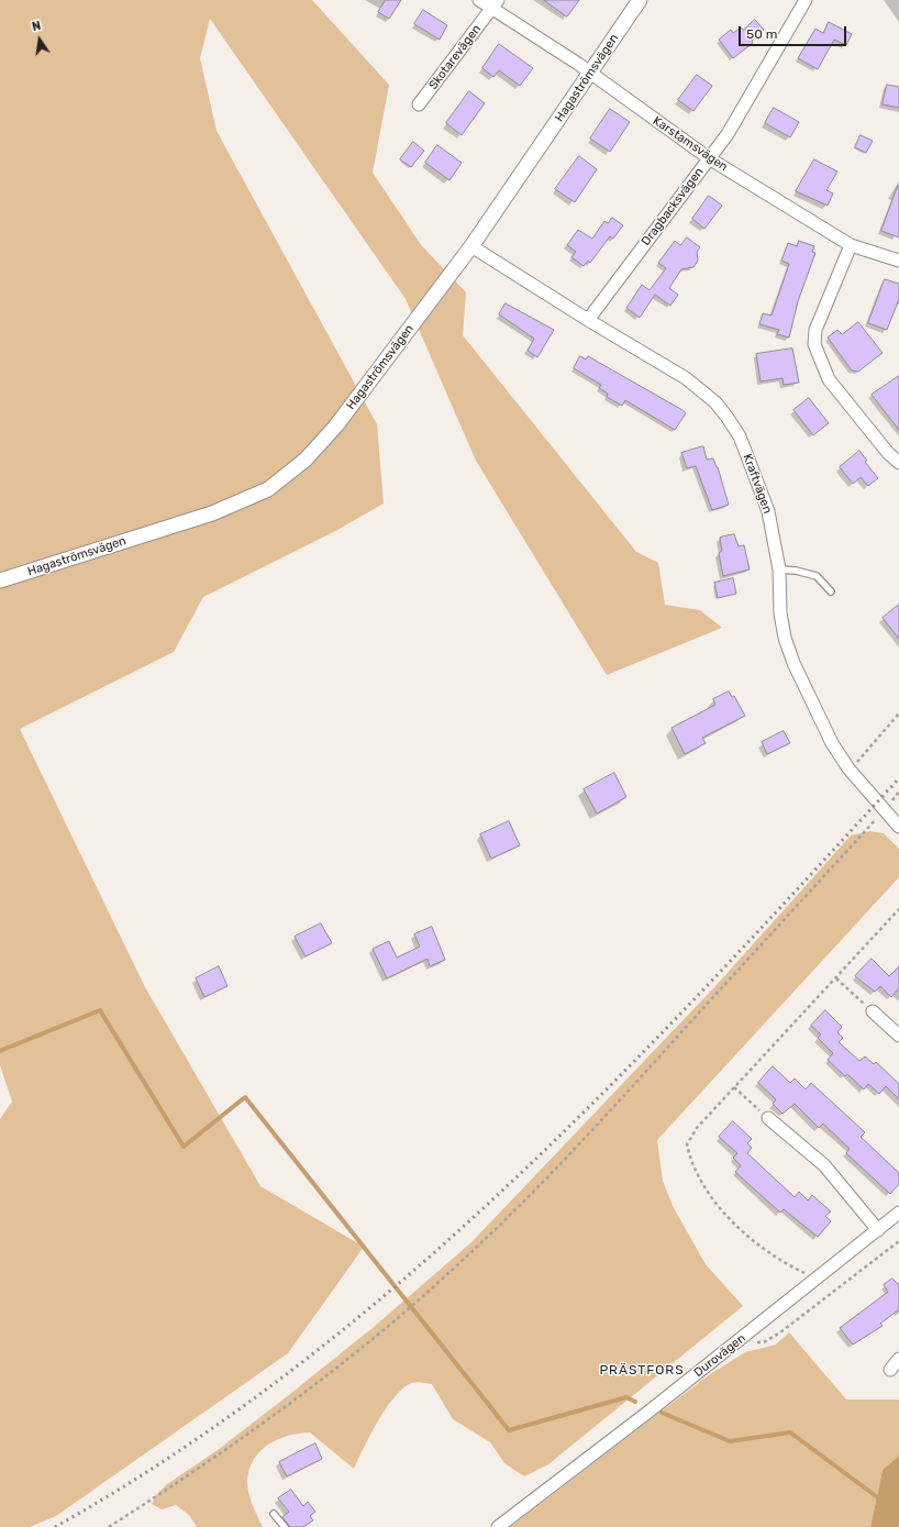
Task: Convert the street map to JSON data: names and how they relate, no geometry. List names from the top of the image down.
{
  "streets": {
    "street": [
      "Skotarevägen",
      "Hagaströmsvägen",
      "Karstamsvägen",
      "Dragbacksvägen",
      "Kraftvägen",
      "Durovägen"
    ]
  },
  "crossings": [
    ["Skotarevägen", "Karstamsvägen"],
    ["Hagaströmsvägen", "Karstamsvägen"],
    ["Hagaströmsvägen", "Kraftvägen"],
    ["Karstamsvägen", "Dragbacksvägen"],
    ["Dragbacksvägen", "Kraftvägen"]
  ],
  "districts": ["PRÄSTFORS"],
  "scale_bar": "50 m",
  "north": "top"
}
